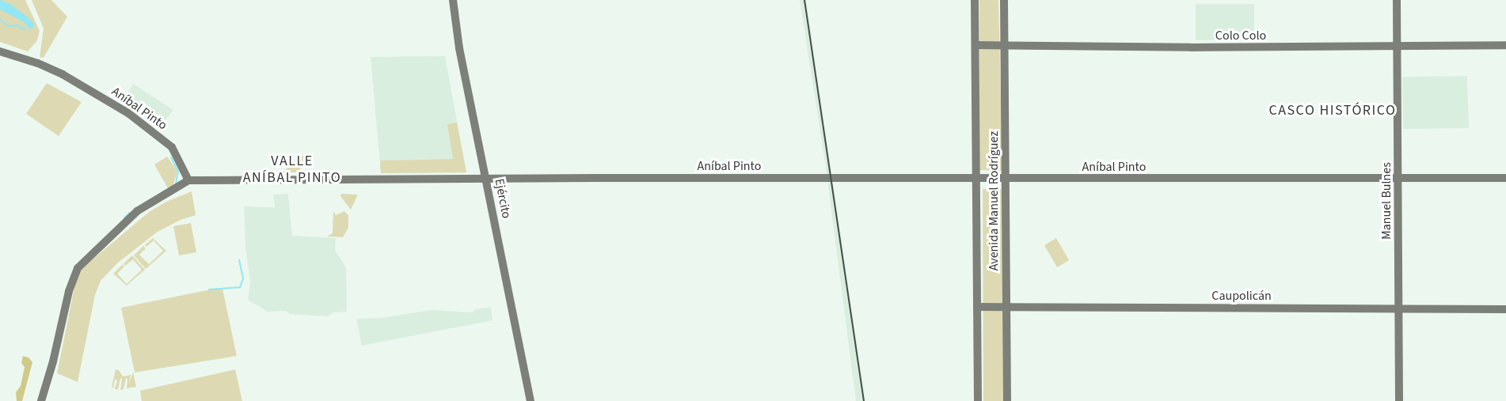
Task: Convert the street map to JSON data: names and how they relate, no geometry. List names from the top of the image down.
{
  "streets": {
    "street": [
      "Colo Colo",
      "Aníbal Pinto",
      "Ejército",
      "Avenida Manuel Rodríguez",
      "Manuel Bulnes",
      "Caupolicán"
    ]
  },
  "crossings": [
    ["Colo Colo", "Avenida Manuel Rodríguez"],
    ["Colo Colo", "Manuel Bulnes"],
    ["Aníbal Pinto", "Ejército"],
    ["Aníbal Pinto", "Avenida Manuel Rodríguez"],
    ["Aníbal Pinto", "Manuel Bulnes"],
    ["Avenida Manuel Rodríguez", "Caupolicán"],
    ["Manuel Bulnes", "Caupolicán"]
  ],
  "districts": ["CASCO HISTÓRICO", "VALLE ANÍBAL PINTO"]
}
